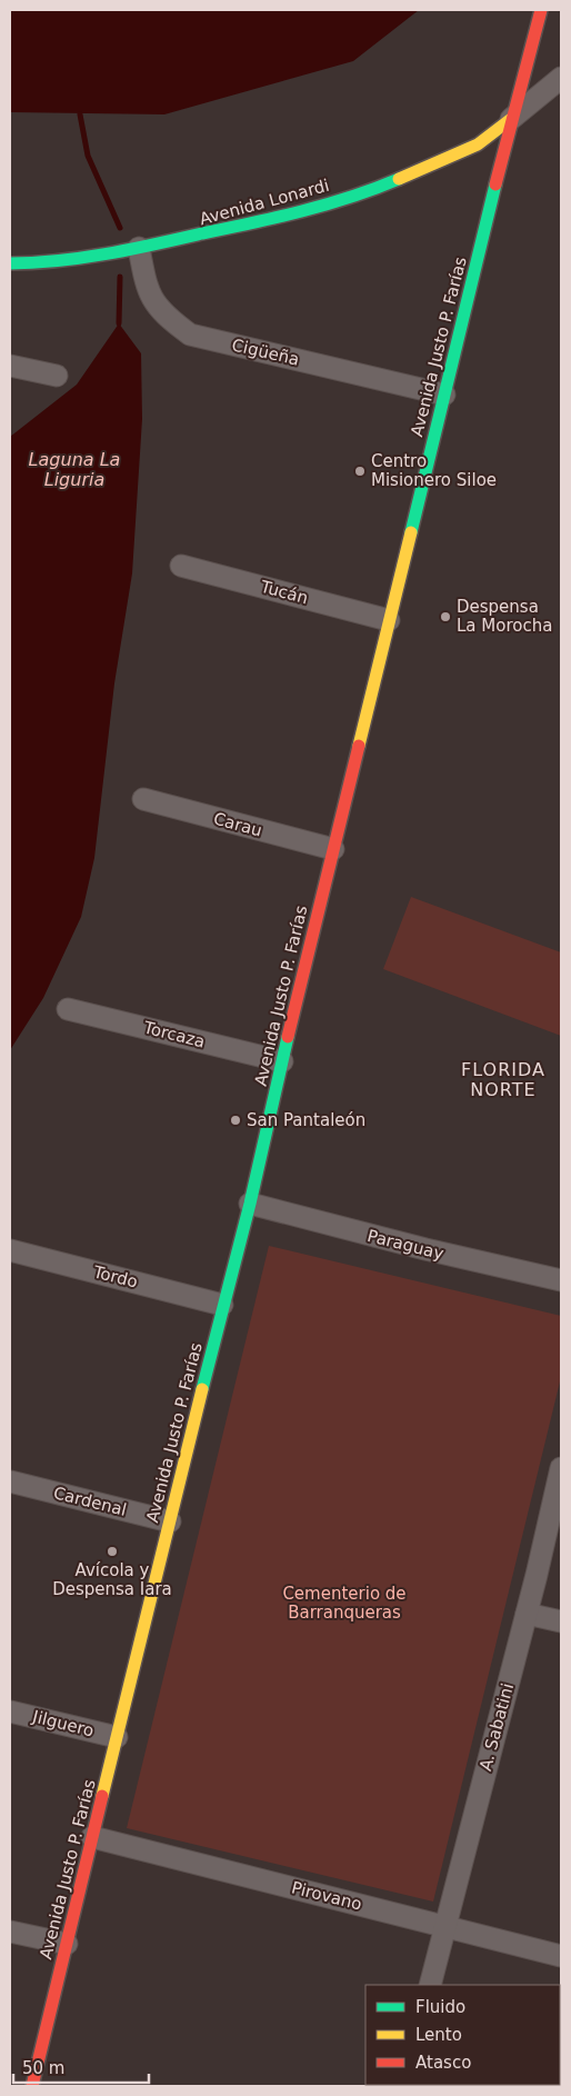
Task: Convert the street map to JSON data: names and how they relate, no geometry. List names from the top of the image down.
{
  "streets": {
    "street": [
      "Avenida Lonardi",
      "Avenida Justo P. Farías",
      "Cigüeña",
      "Tucán",
      "Carau",
      "Torcaza",
      "Paraguay",
      "Tordo",
      "Cardenal",
      "Jilguero",
      "A. Sabatini",
      "Pirovano"
    ]
  },
  "crossings": [
    ["Avenida Lonardi", "Avenida Justo P. Farías"],
    ["Avenida Lonardi", "Cigüeña"],
    ["Avenida Justo P. Farías", "Cigüeña"],
    ["Avenida Justo P. Farías", "Tucán"],
    ["Avenida Justo P. Farías", "Carau"],
    ["Avenida Justo P. Farías", "Torcaza"],
    ["Avenida Justo P. Farías", "Paraguay"],
    ["Avenida Justo P. Farías", "Tordo"],
    ["Avenida Justo P. Farías", "Cardenal"],
    ["Avenida Justo P. Farías", "Jilguero"],
    ["Avenida Justo P. Farías", "Pirovano"],
    ["A. Sabatini", "Pirovano"]
  ],
  "districts": ["FLORIDA NORTE"],
  "water": ["Laguna La Liguria"],
  "parks": ["Cementerio de Barranqueras"],
  "places": [
    "Centro Misionero Siloe",
    "Despensa La Morocha",
    "San Pantaleón",
    "Avícola y Despensa Iara"
  ],
  "legend": ["Fluido", "Lento", "Atasco"],
  "scale_bar": "50 m"
}
